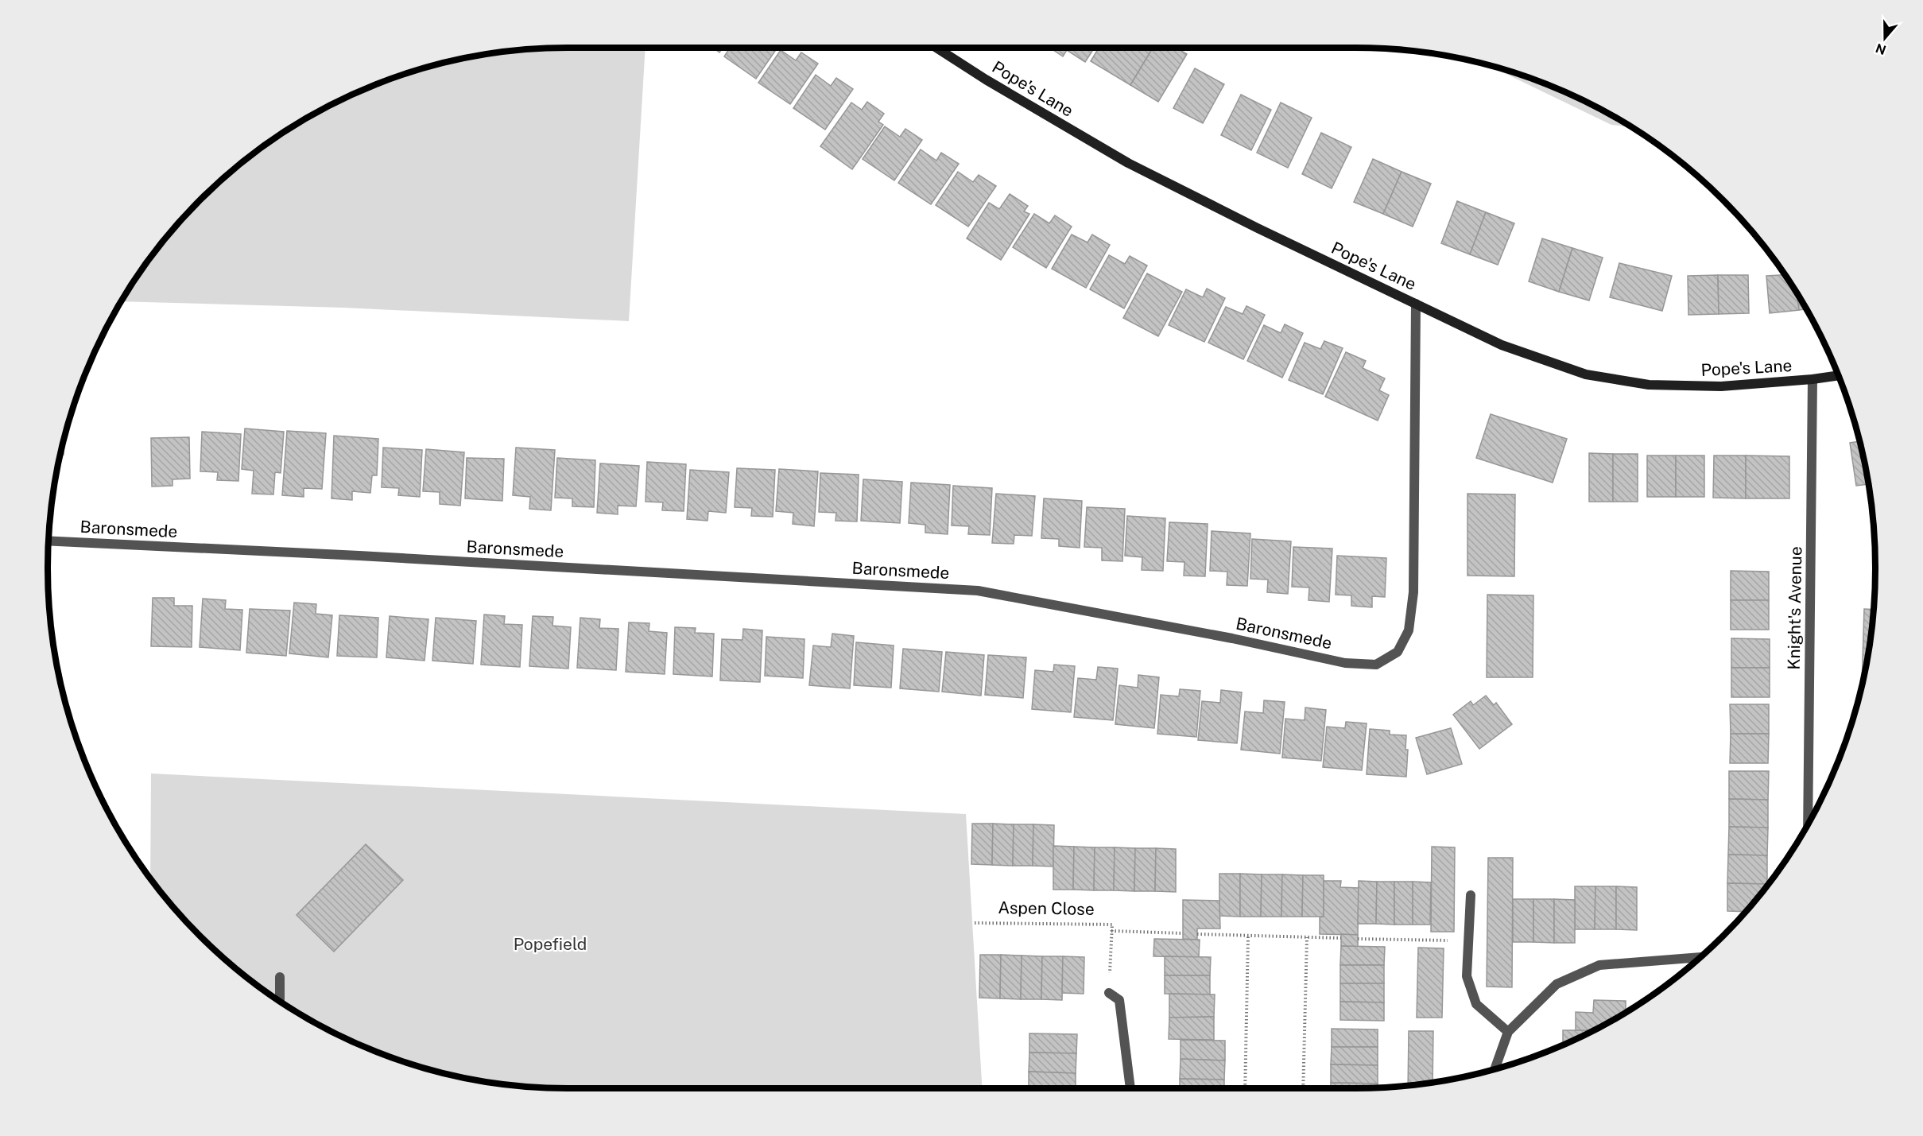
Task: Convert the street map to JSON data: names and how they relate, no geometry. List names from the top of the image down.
{
  "streets": {
    "main road": ["Pope's Lane"],
    "street": ["Baronsmede", "Knight's Avenue"],
    "path": ["Aspen Close"]
  },
  "crossings": [
    ["Pope's Lane", "Baronsmede"],
    ["Pope's Lane", "Knight's Avenue"]
  ],
  "parks": ["Popefield"],
  "north": "bottom"
}
